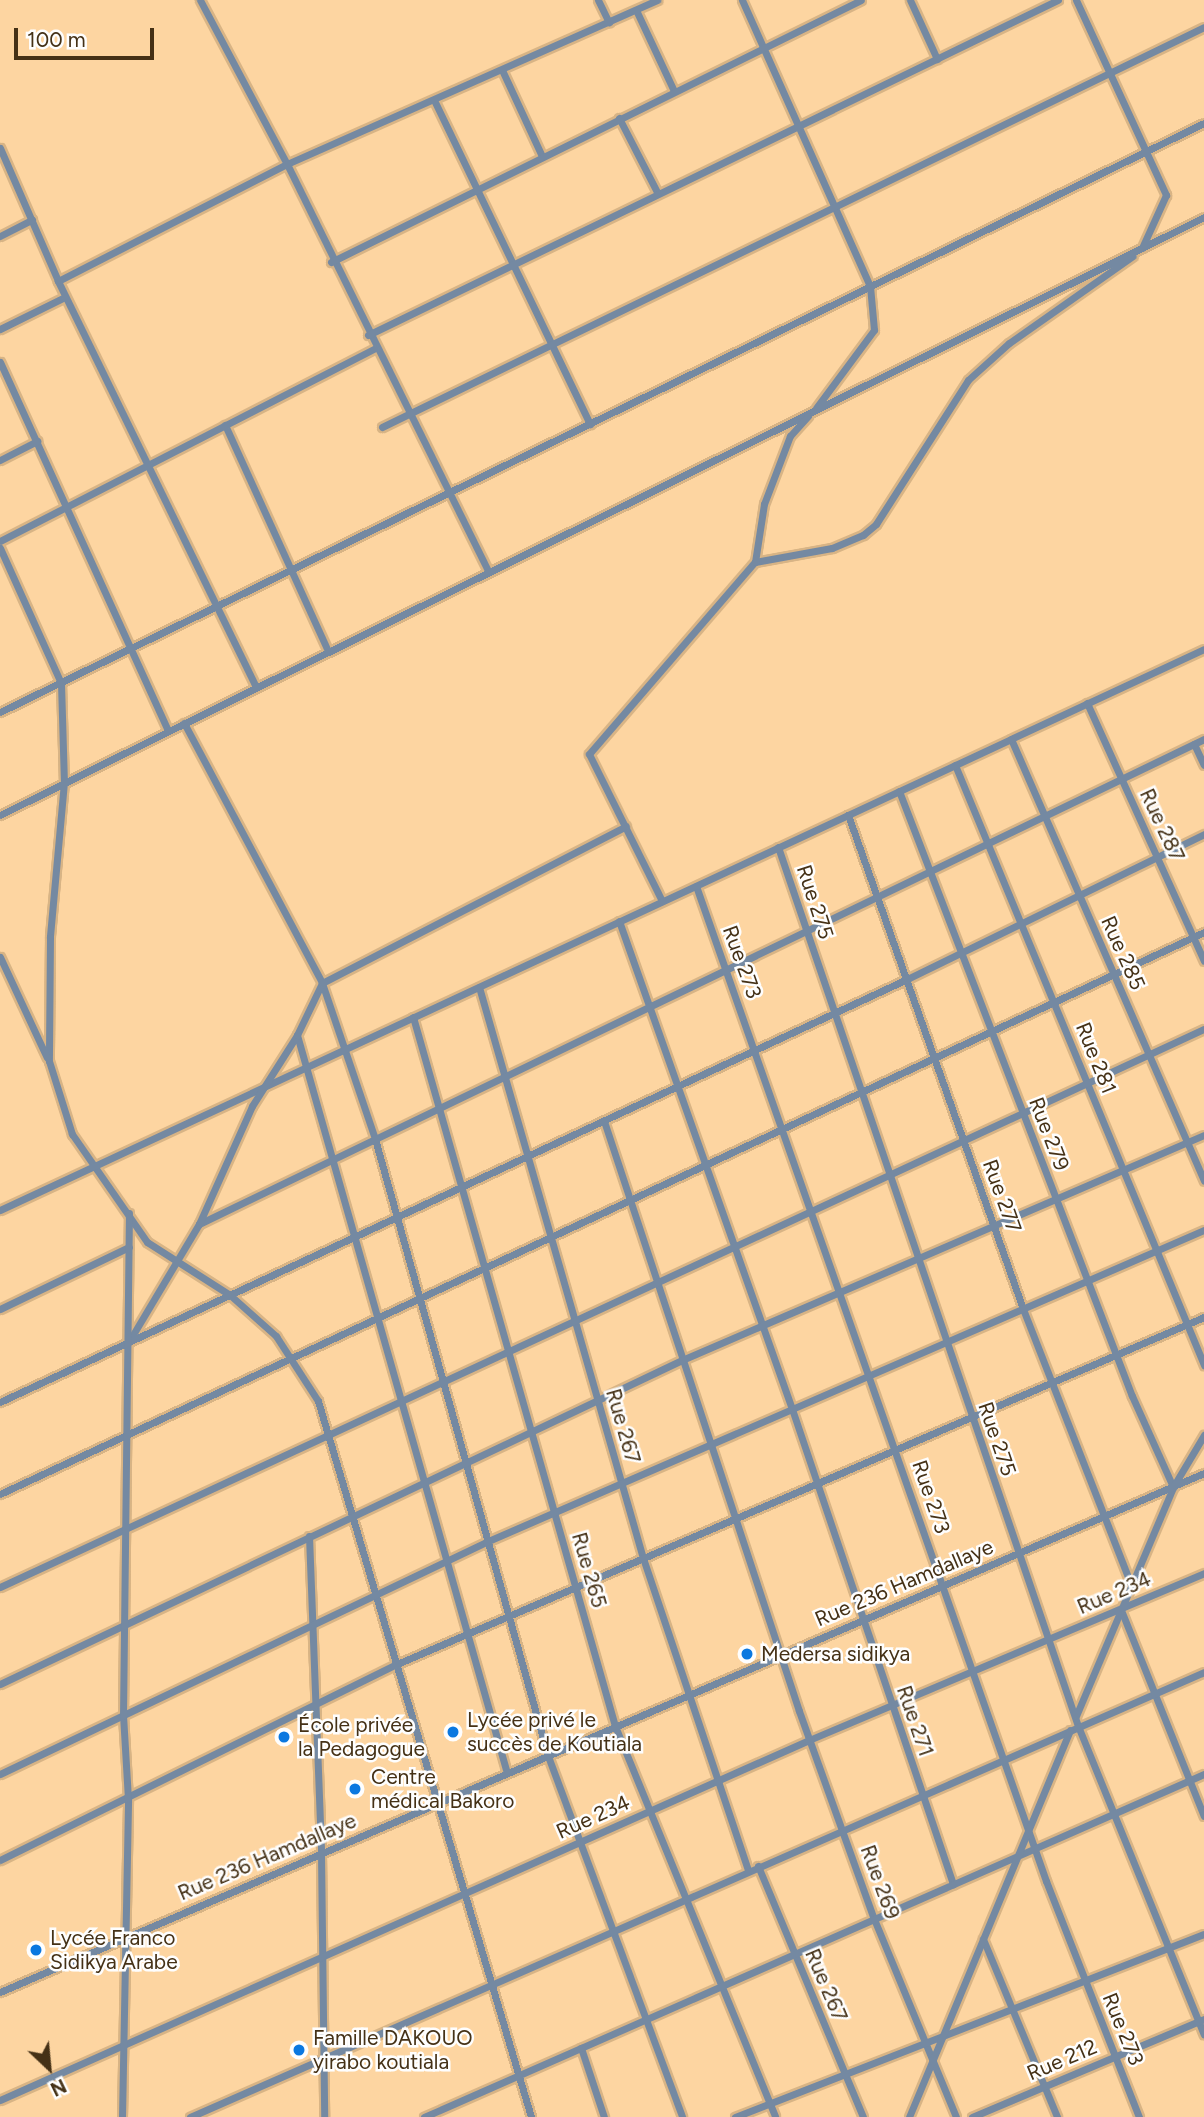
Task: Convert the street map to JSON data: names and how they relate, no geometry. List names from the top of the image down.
{
  "streets": {
    "street": [
      "Rue 287",
      "Rue 275",
      "Rue 285",
      "Rue 273",
      "Rue 281",
      "Rue 279",
      "Rue 277",
      "Rue 267",
      "Rue 265",
      "Rue 236 Hamdallaye",
      "Rue 234",
      "Rue 271",
      "Rue 269",
      "Rue 212"
    ]
  },
  "crossings": [
    ["Rue 275", "Rue 236 Hamdallaye"],
    ["Rue 275", "Rue 234"],
    ["Rue 275", "Rue 212"],
    ["Rue 273", "Rue 236 Hamdallaye"],
    ["Rue 273", "Rue 234"],
    ["Rue 273", "Rue 212"],
    ["Rue 279", "Rue 236 Hamdallaye"],
    ["Rue 277", "Rue 236 Hamdallaye"],
    ["Rue 267", "Rue 236 Hamdallaye"],
    ["Rue 267", "Rue 234"],
    ["Rue 265", "Rue 236 Hamdallaye"],
    ["Rue 265", "Rue 234"],
    ["Rue 236 Hamdallaye", "Rue 271"],
    ["Rue 236 Hamdallaye", "Rue 269"],
    ["Rue 234", "Rue 271"],
    ["Rue 234", "Rue 269"]
  ],
  "places": [
    "Medersa sidikya",
    "Lycée privé le succès de Koutiala",
    "École privée la Pedagogue",
    "Centre médical Bakoro",
    "Lycée Franco Sidikya Arabe",
    "Famille DAKOUO yirabo koutiala"
  ],
  "scale_bar": "100 m",
  "north": "bottom right"
}
